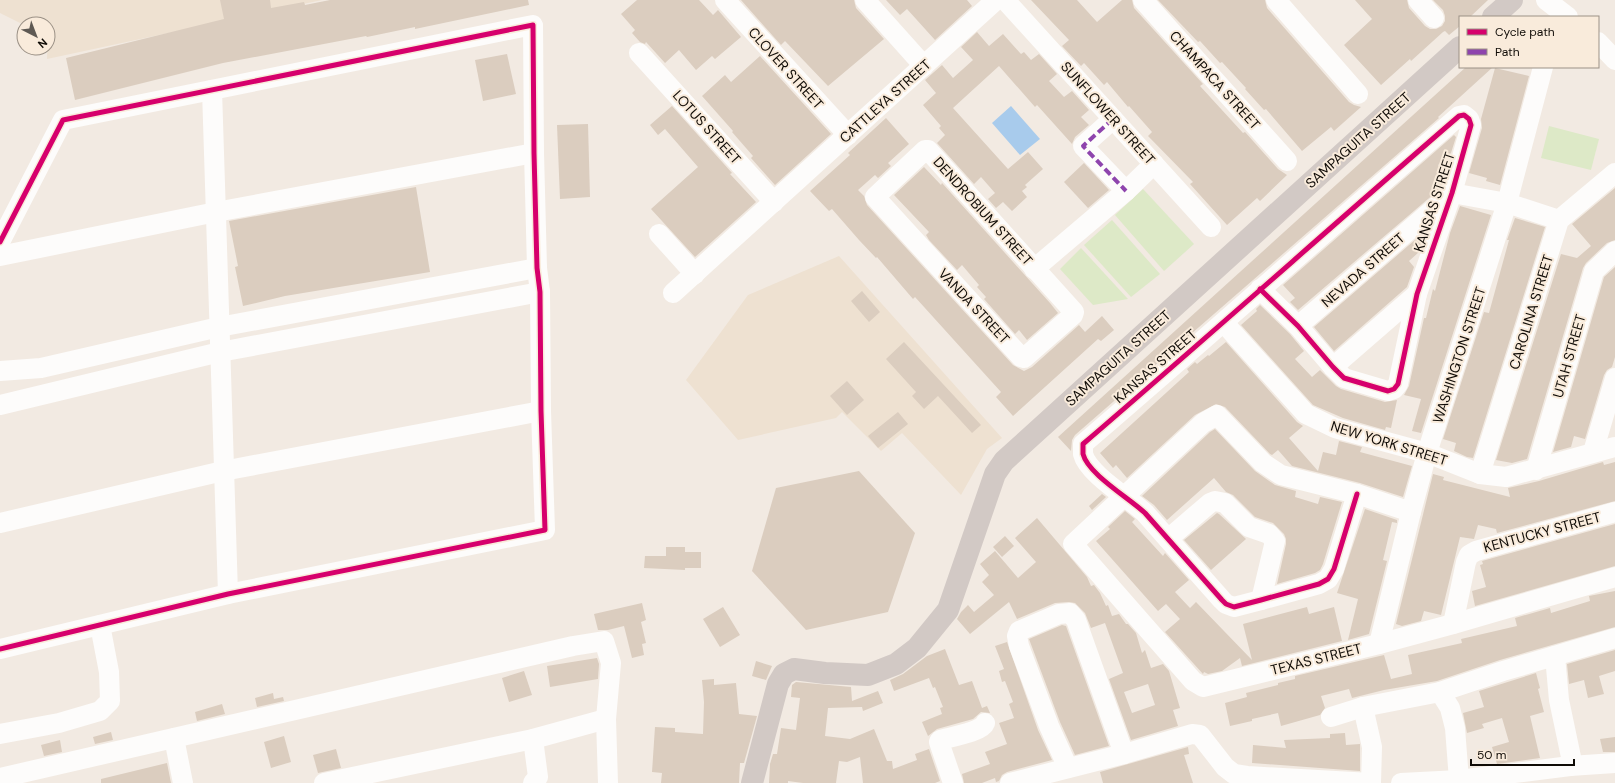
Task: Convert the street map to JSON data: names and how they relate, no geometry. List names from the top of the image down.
{
  "streets": {
    "main road": ["SAMPAGUITA STREET"],
    "street": [
      "CLOVER STREET",
      "CHAMPACA STREET",
      "CATTLEYA STREET",
      "SUNFLOWER STREET",
      "LOTUS STREET",
      "KANSAS STREET",
      "DENDROBIUM STREET",
      "NEVADA STREET",
      "VANDA STREET",
      "CAROLINA STREET",
      "WASHINGTON STREET",
      "UTAH STREET",
      "NEW YORK STREET",
      "KENTUCKY STREET",
      "TEXAS STREET"
    ]
  },
  "crossings": [
    ["CLOVER STREET", "CATTLEYA STREET"],
    ["CATTLEYA STREET", "SUNFLOWER STREET"],
    ["CATTLEYA STREET", "LOTUS STREET"],
    ["KANSAS STREET", "NEVADA STREET"],
    ["KANSAS STREET", "NEW YORK STREET"],
    ["KANSAS STREET", "TEXAS STREET"],
    ["DENDROBIUM STREET", "VANDA STREET"],
    ["CAROLINA STREET", "NEW YORK STREET"],
    ["WASHINGTON STREET", "NEW YORK STREET"],
    ["WASHINGTON STREET", "TEXAS STREET"],
    ["UTAH STREET", "NEW YORK STREET"],
    ["KENTUCKY STREET", "TEXAS STREET"]
  ],
  "legend": ["Cycle path", "Path"],
  "scale_bar": "50 m",
  "north": "bottom right"
}
